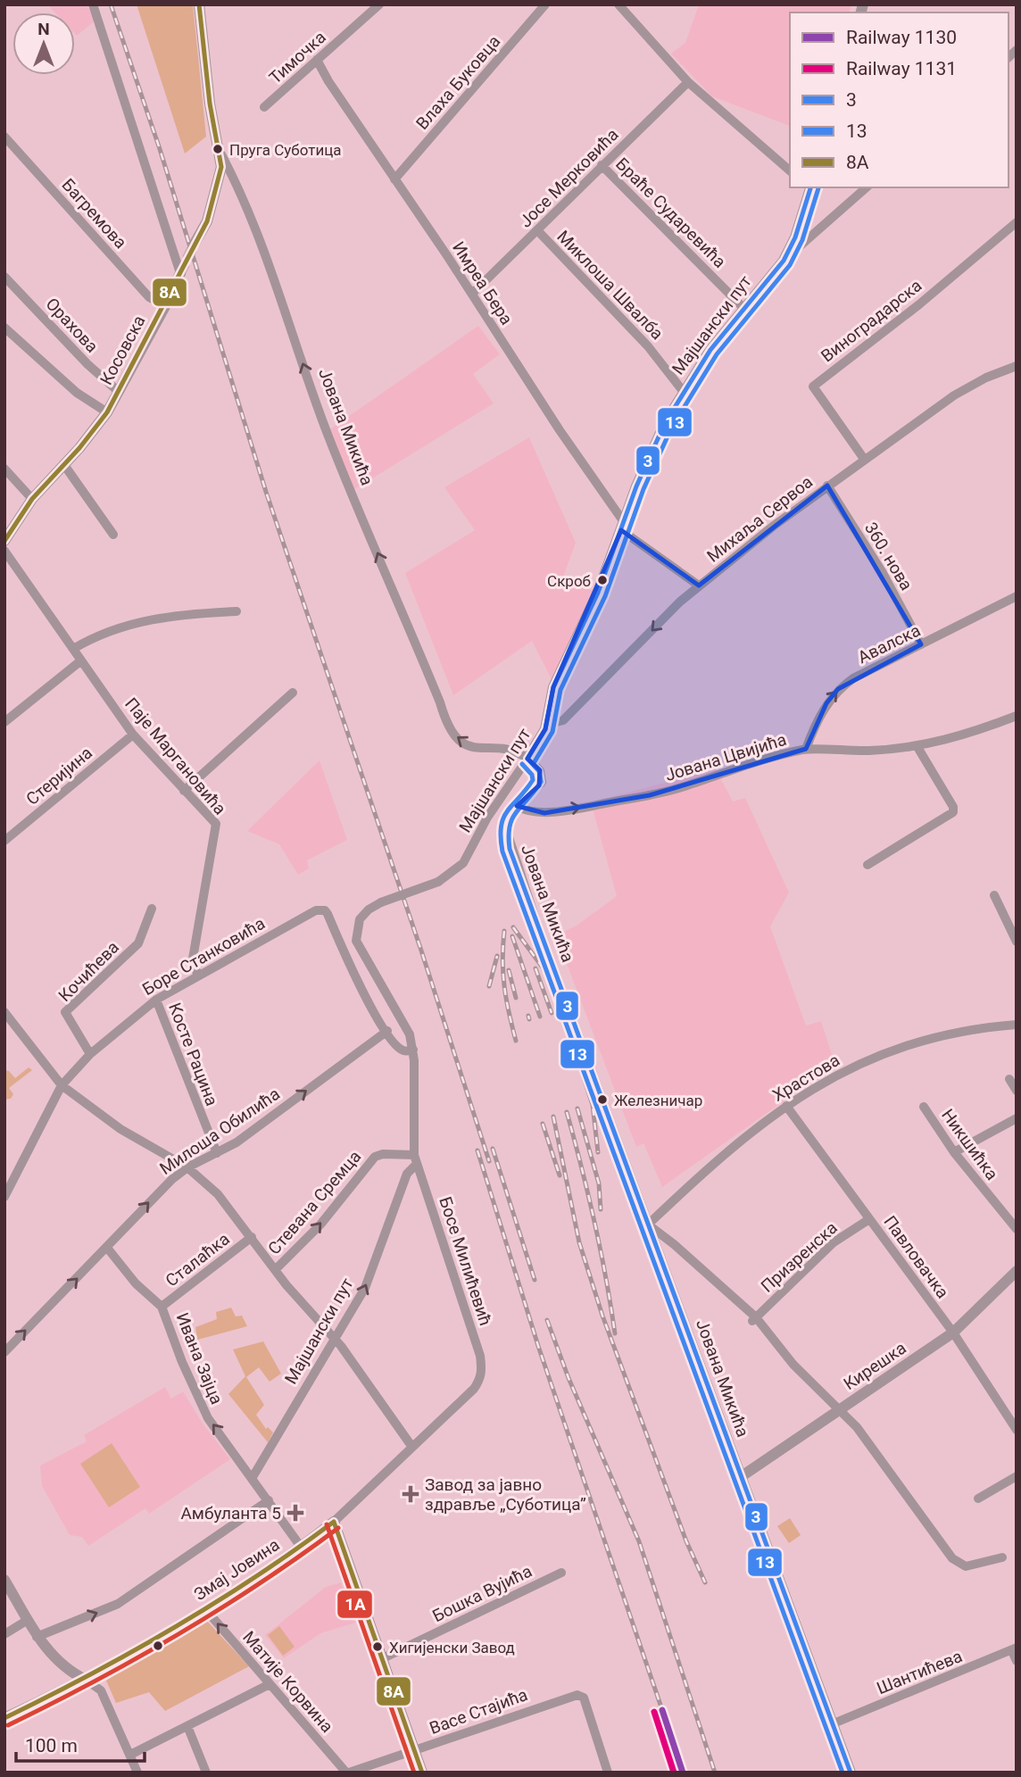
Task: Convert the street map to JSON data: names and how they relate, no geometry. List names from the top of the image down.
{
  "streets": {
    "street": [
      "Тимочка",
      "Влаха Буковца",
      "Јосе Мерковића",
      "Браће Сударевића",
      "Багремова",
      "Имреа Бера",
      "Миклоша Швалба",
      "Виноградарска",
      "Орахова",
      "Мајшански пут",
      "Косовска",
      "Јована Микића",
      "Михаља Сервоа",
      "360. нова",
      "Авалска",
      "Паје Маргановића",
      "Јована Цвијића",
      "Стеријина",
      "Боре Станковића",
      "Кочићева",
      "Косте Рацина",
      "Храстова",
      "Милоша Обилића",
      "Никшићка",
      "Стевана Сремца",
      "Призренска",
      "Павловачка",
      "Сталаћка",
      "Босе Милићевић",
      "Ивана Зајца",
      "Кирешка",
      "Змај Јовина",
      "Бошка Вујића",
      "Шантићева",
      "Матије Корвина",
      "Васе Стајића"
    ]
  },
  "crossings": [
    ["Тимочка", "Имреа Бера"],
    ["Влаха Буковца", "Имреа Бера"],
    ["Јосе Мерковића", "Браће Сударевића"],
    ["Јосе Мерковића", "Имреа Бера"],
    ["Јосе Мерковића", "Миклоша Швалба"],
    ["Браће Сударевића", "Мајшански пут"],
    ["Багремова", "Косовска"],
    ["Имреа Бера", "Мајшански пут"],
    ["Имреа Бера", "Михаља Сервоа"],
    ["Миклоша Швалба", "Мајшански пут"],
    ["Виноградарска", "Михаља Сервоа"],
    ["Орахова", "Косовска"],
    ["Мајшански пут", "Јована Микића"],
    ["Мајшански пут", "Михаља Сервоа"],
    ["Мајшански пут", "Стевана Сремца"],
    ["Мајшански пут", "Босе Милићевић"],
    ["Мајшански пут", "Ивана Зајца"],
    ["Јована Микића", "Јована Цвијића"],
    ["Јована Микића", "Храстова"],
    ["Јована Микића", "Кирешка"],
    ["Јована Микића", "Шантићева"],
    ["Михаља Сервоа", "360. нова"],
    ["360. нова", "Авалска"],
    ["Авалска", "Јована Цвијића"],
    ["Паје Маргановића", "Стеријина"],
    ["Паје Маргановића", "Боре Станковића"],
    ["Боре Станковића", "Кочићева"],
    ["Боре Станковића", "Косте Рацина"],
    ["Боре Станковића", "Милоша Обилића"],
    ["Косте Рацина", "Милоша Обилића"],
    ["Храстова", "Павловачка"],
    ["Милоша Обилића", "Ивана Зајца"],
    ["Стевана Сремца", "Босе Милићевић"],
    ["Призренска", "Павловачка"],
    ["Павловачка", "Кирешка"],
    ["Сталаћка", "Ивана Зајца"],
    ["Босе Милићевић", "Змај Јовина"],
    ["Ивана Зајца", "Змај Јовина"],
    ["Змај Јовина", "Матије Корвина"],
    ["Матије Корвина", "Васе Стајића"]
  ],
  "one_way": [
    "Авалска",
    "Јована Цвијића",
    "Милоша Обилића",
    "Стевана Сремца",
    "Ивана Зајца",
    "Матије Корвина"
  ],
  "places": {
    "other": [
      "Пруга Суботица",
      "Скроб",
      "Железничар",
      "Хигијенски Завод"
    ],
    "health": ["Завод за јавно здравље „Суботица”", "Амбуланта 5"]
  },
  "lines": [
    "transit line 8A",
    "transit line 3",
    "transit line 13",
    "transit line 1A",
    "rail line 1130",
    "rail line 1131"
  ],
  "legend": [
    "Railway 1130",
    "Railway 1131",
    "3",
    "13",
    "8A"
  ],
  "scale_bar": "100 m",
  "north": "top"
}
